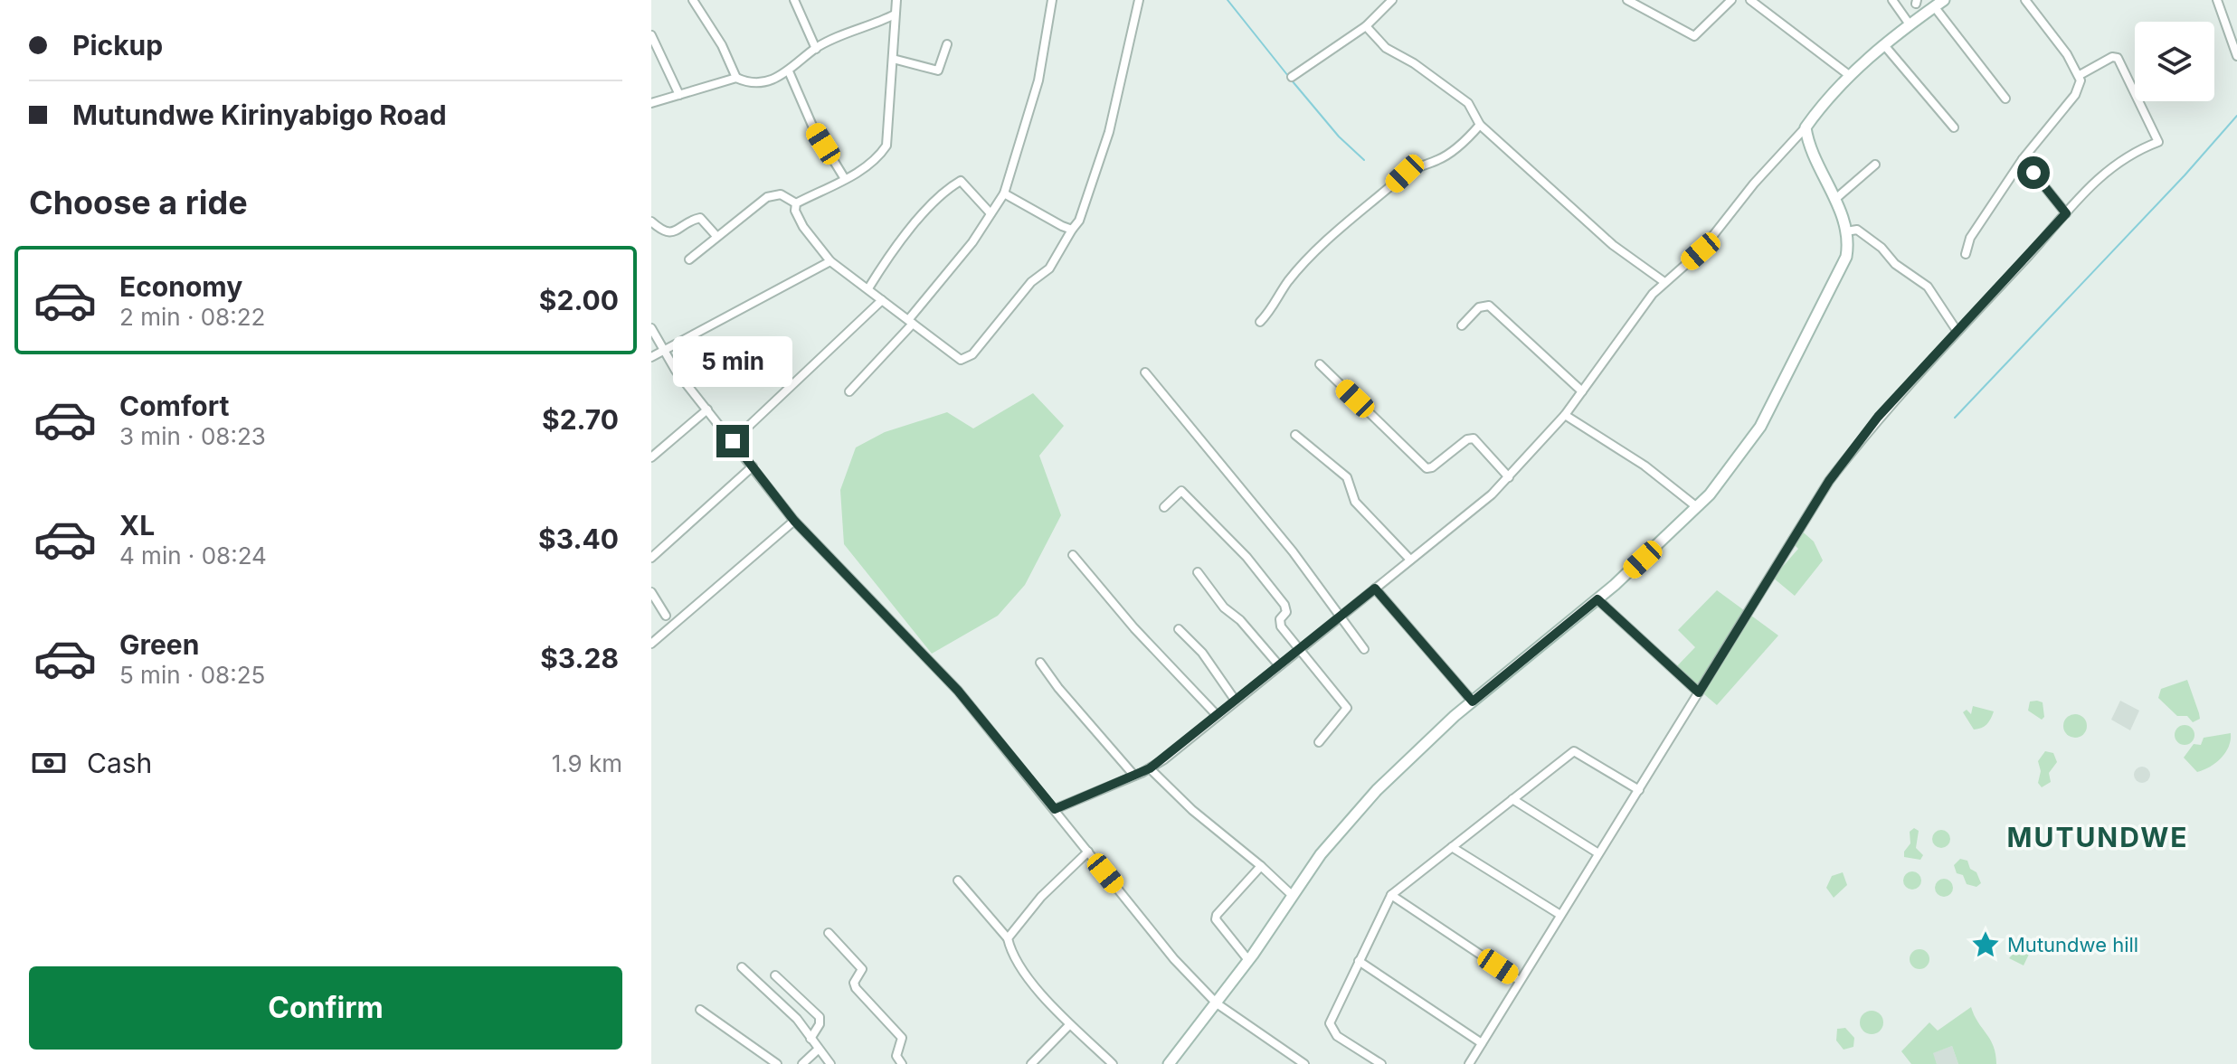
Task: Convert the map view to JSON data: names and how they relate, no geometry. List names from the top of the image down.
{
  "districts": ["MUTUNDWE"],
  "places": {
    "place": ["Mutundwe hill"]
  },
  "page": {
    "banner": ["Pickup", "Mutundwe Kirinyabigo Road"],
    "heading": "Choose a ride",
    "list": [
      {
        "name": "Economy",
        "note": "2 min · 08:22",
        "value": "$2.00"
      },
      {
        "name": "Comfort",
        "note": "3 min · 08:23",
        "value": "$2.70"
      },
      {
        "name": "XL",
        "note": "4 min · 08:24",
        "value": "$3.40"
      },
      {
        "name": "Green",
        "note": "5 min · 08:25",
        "value": "$3.28"
      }
    ],
    "bubble": "5 min",
    "pay": ["Cash", "1.9 km"],
    "buttons": "Confirm"
  }
}
